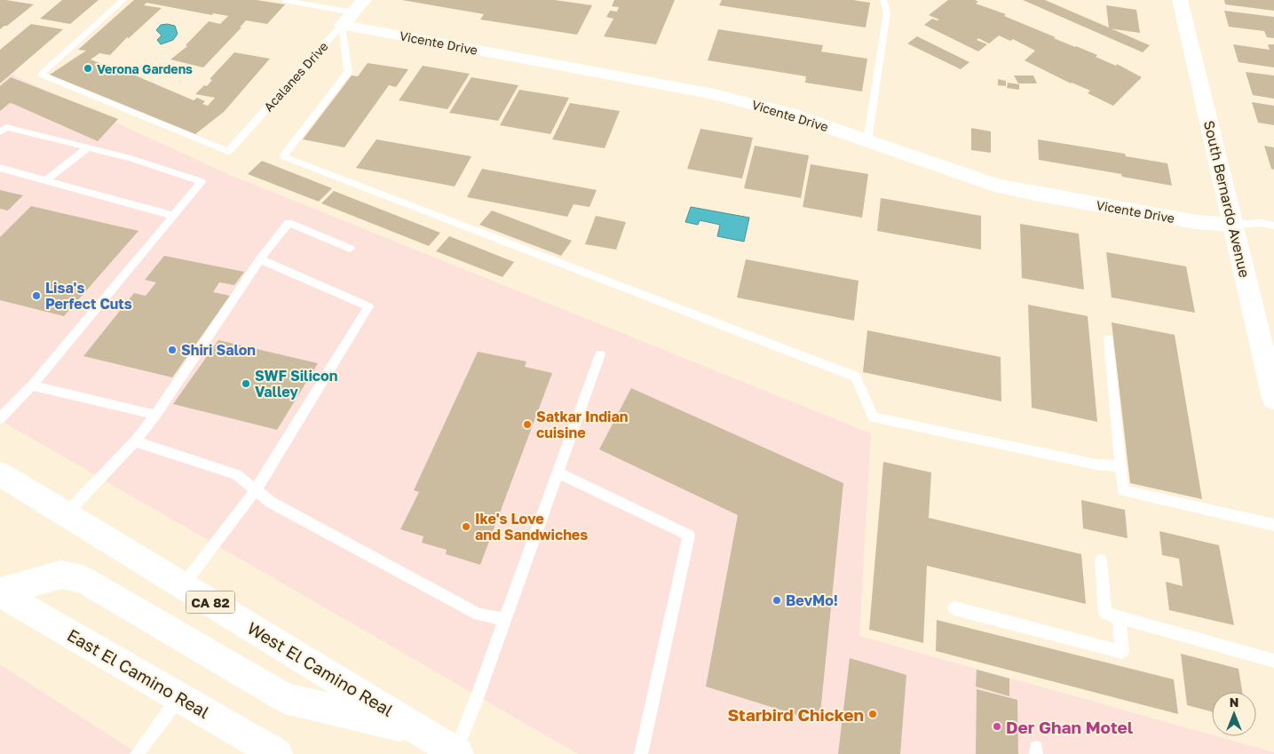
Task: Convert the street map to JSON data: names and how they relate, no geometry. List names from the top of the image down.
{
  "streets": {
    "main road": [
      "South Bernardo Avenue",
      "CA 82",
      "West El Camino Real",
      "East El Camino Real"
    ],
    "street": ["Vicente Drive"],
    "lane": ["Acalanes Drive"]
  },
  "crossings": [
    ["Vicente Drive", "Acalanes Drive"],
    ["Vicente Drive", "South Bernardo Avenue"]
  ],
  "places": [
    "Verona Gardens",
    "Lisa's Perfect Cuts",
    "Shiri Salon",
    "SWF Silicon Valley",
    "Satkar Indian cuisine",
    "Ike's Love and Sandwiches",
    "BevMo!",
    "Starbird Chicken",
    "Der Ghan Motel"
  ],
  "north": "top"
}
